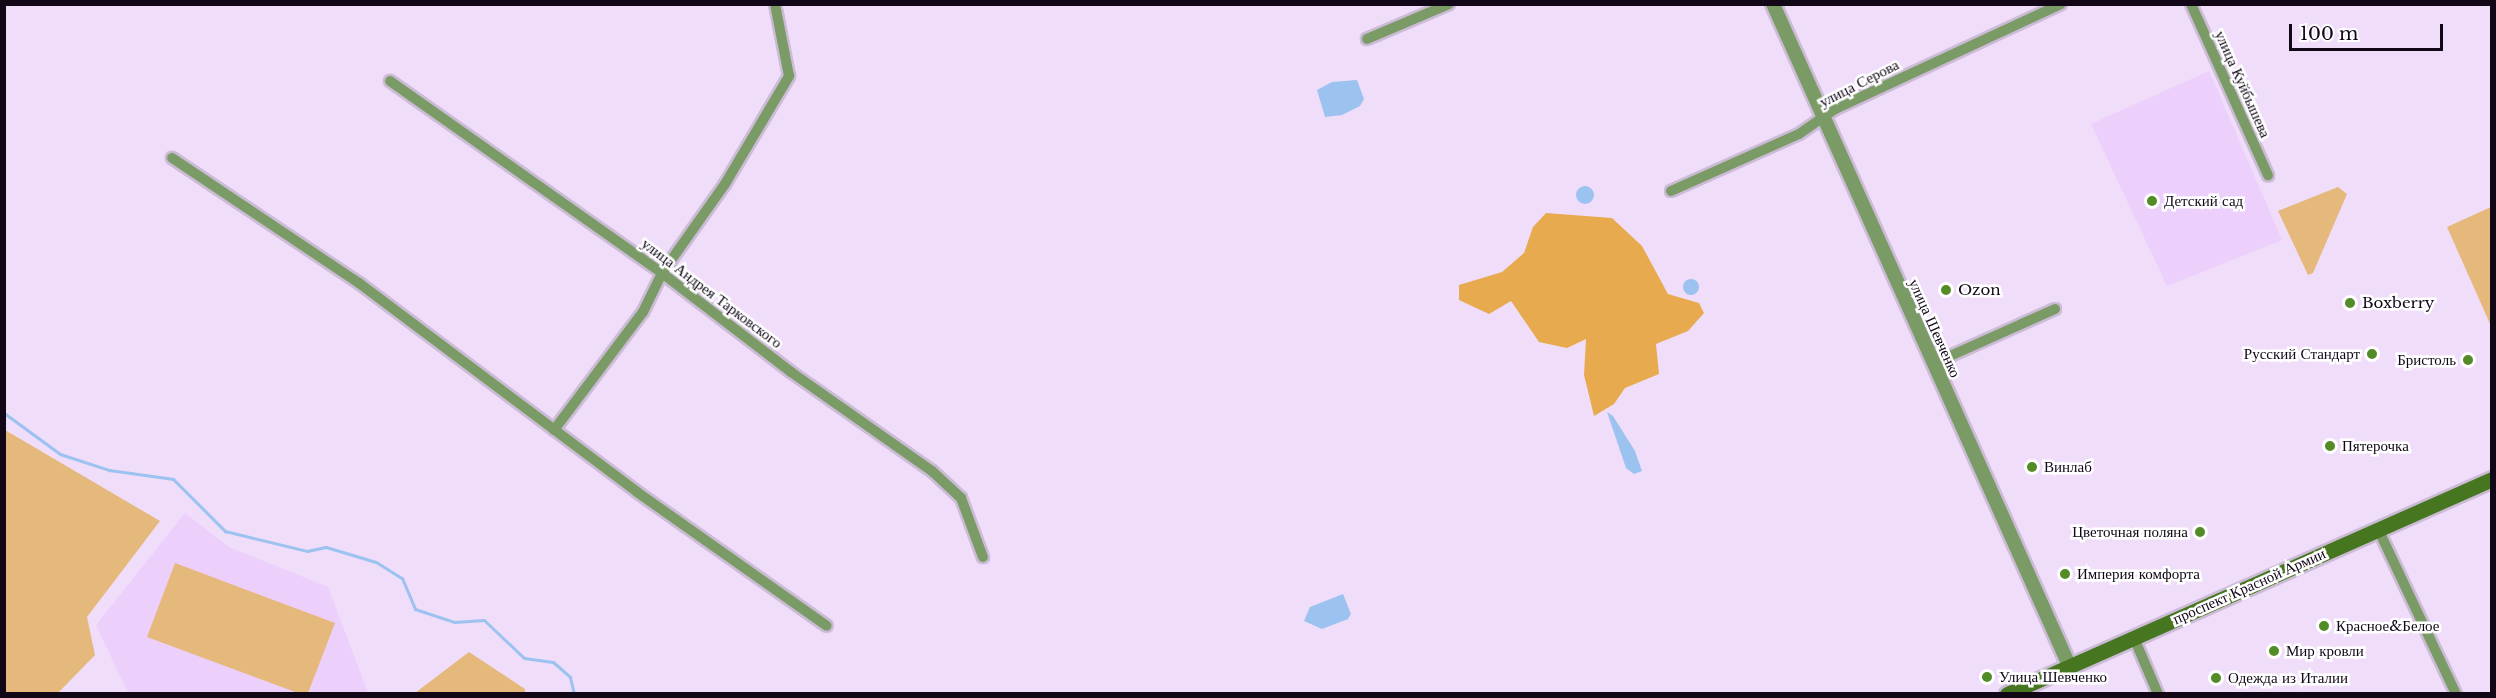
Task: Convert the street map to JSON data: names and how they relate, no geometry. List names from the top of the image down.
{
  "streets": {
    "main road": ["проспект Красной Армии"],
    "street": [
      "улица Серова",
      "улица Куйбышева",
      "улица Андрея Тарковского",
      "улица Шевченко"
    ]
  },
  "crossings": [
    ["улица Серова", "улица Шевченко"],
    ["улица Шевченко", "проспект Красной Армии"]
  ],
  "places": [
    "Детский сад",
    "Ozon",
    "Boxberry",
    "Русский Стандарт",
    "Бристоль",
    "Пятерочка",
    "Винлаб",
    "Цветочная поляна",
    "Империя комфорта",
    "Красное&Белое",
    "Мир кровли",
    "Улица Шевченко",
    "Одежда из Италии"
  ],
  "scale_bar": "100 m"
}
